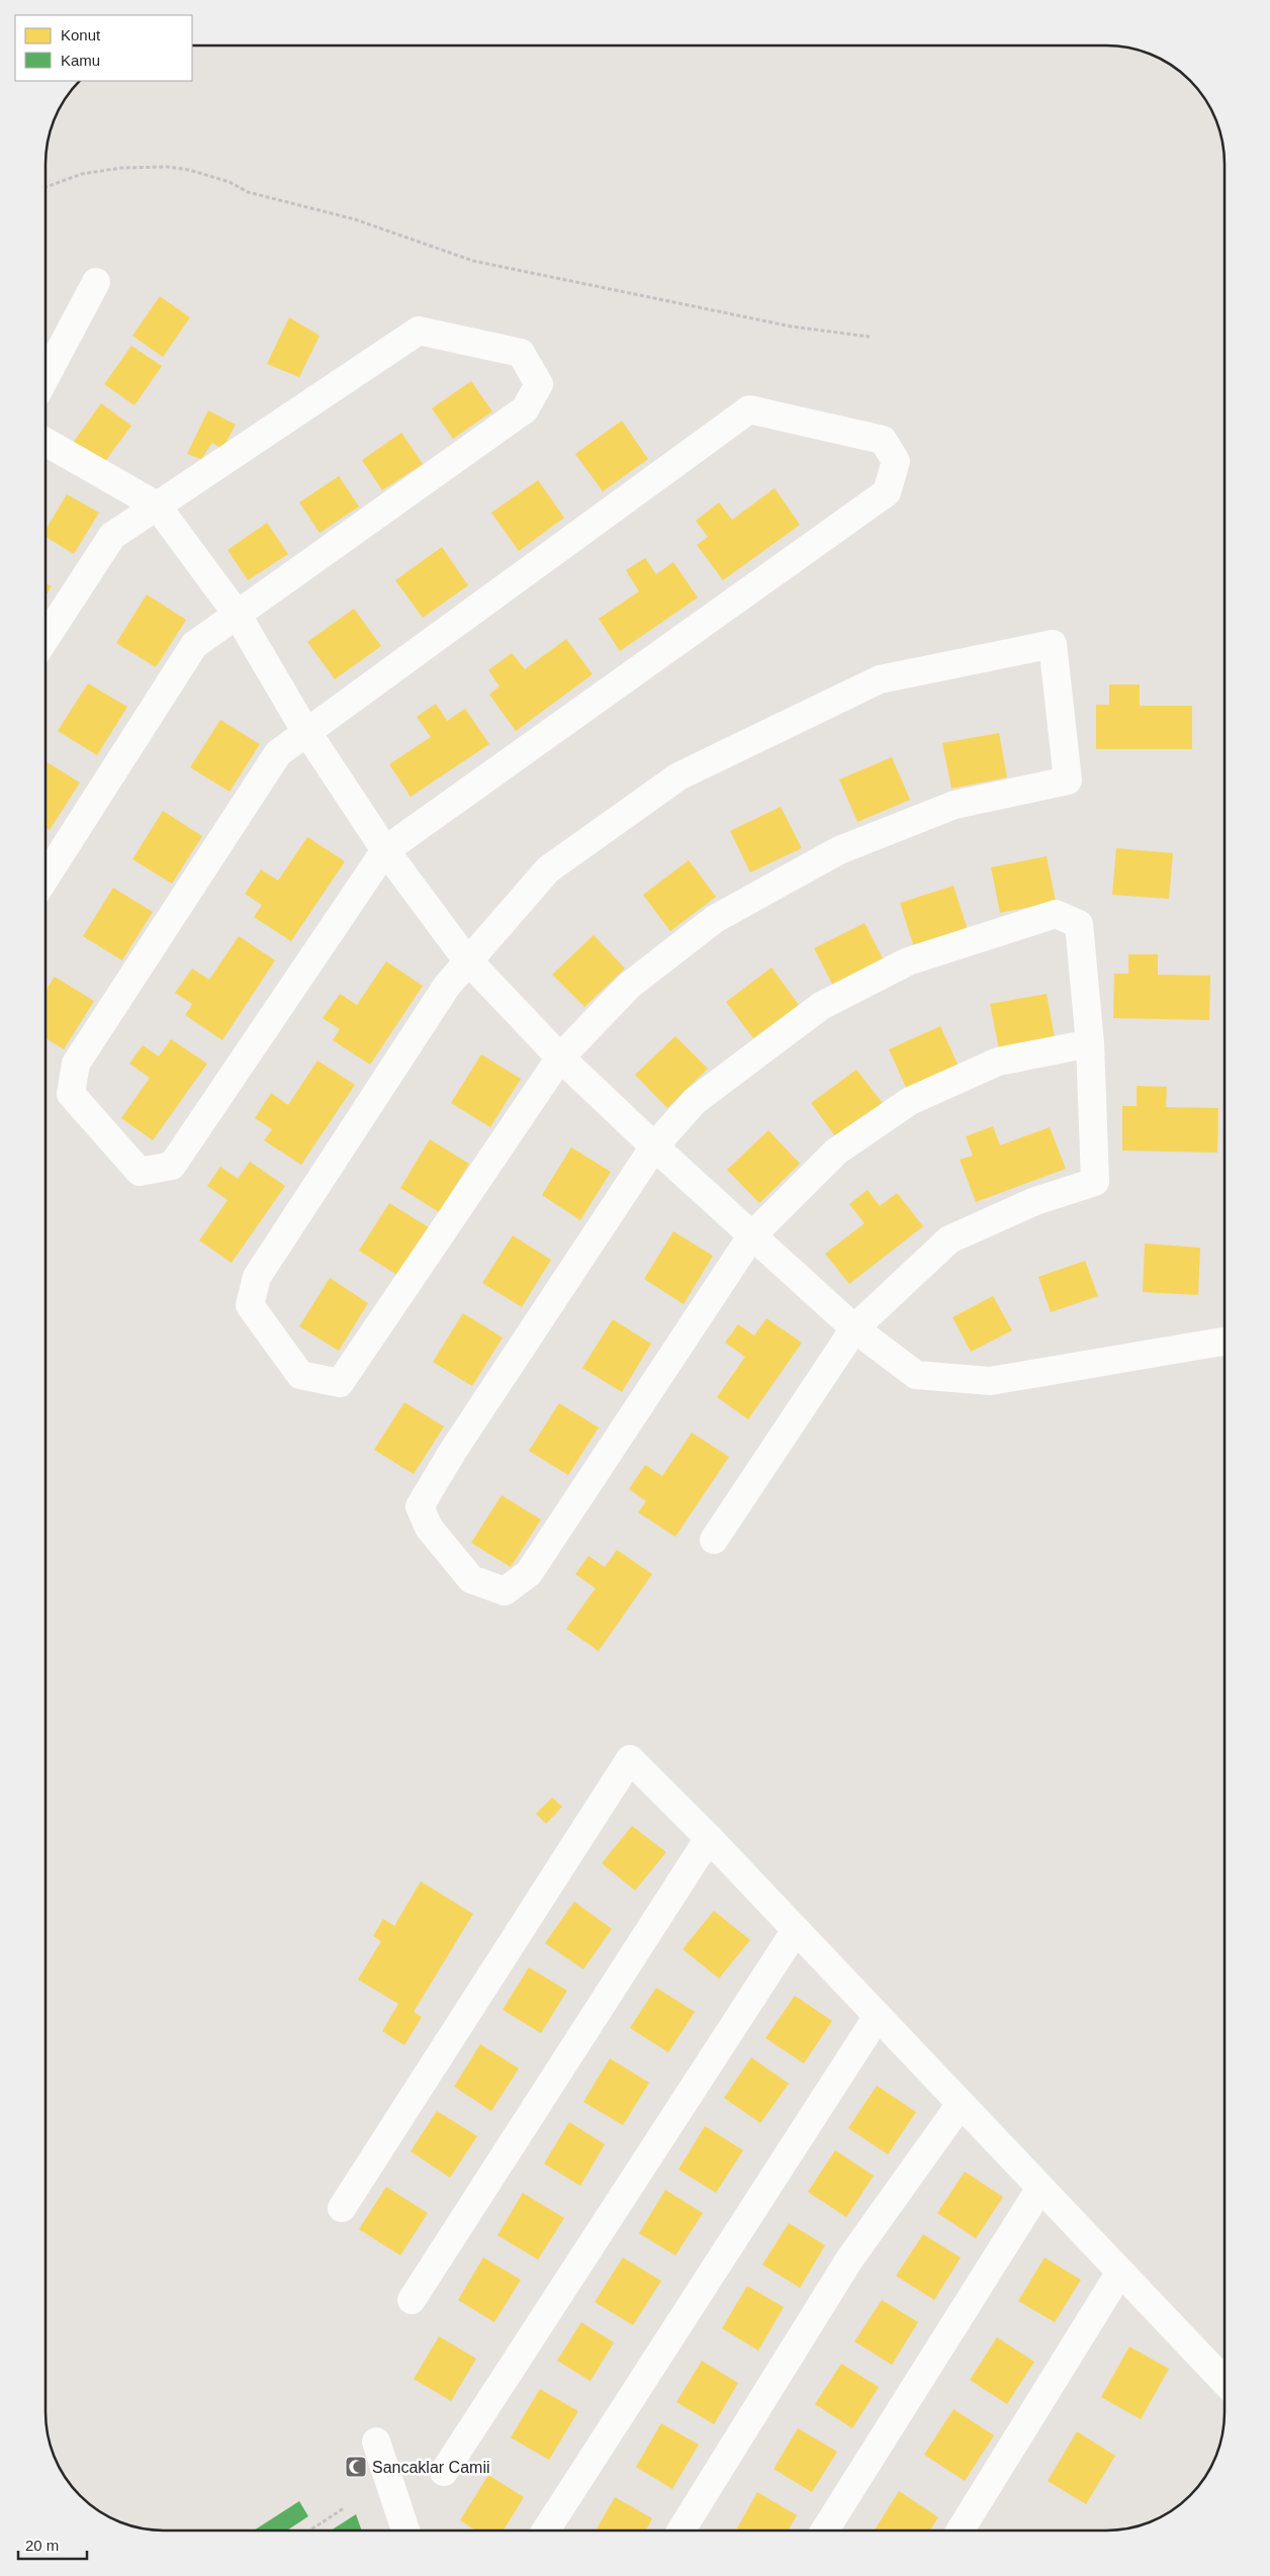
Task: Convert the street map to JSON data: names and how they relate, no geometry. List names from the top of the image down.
{
  "places": {
    "mosque": ["Sancaklar Camii"]
  },
  "legend": ["Konut", "Kamu"],
  "scale_bar": "20 m"
}
